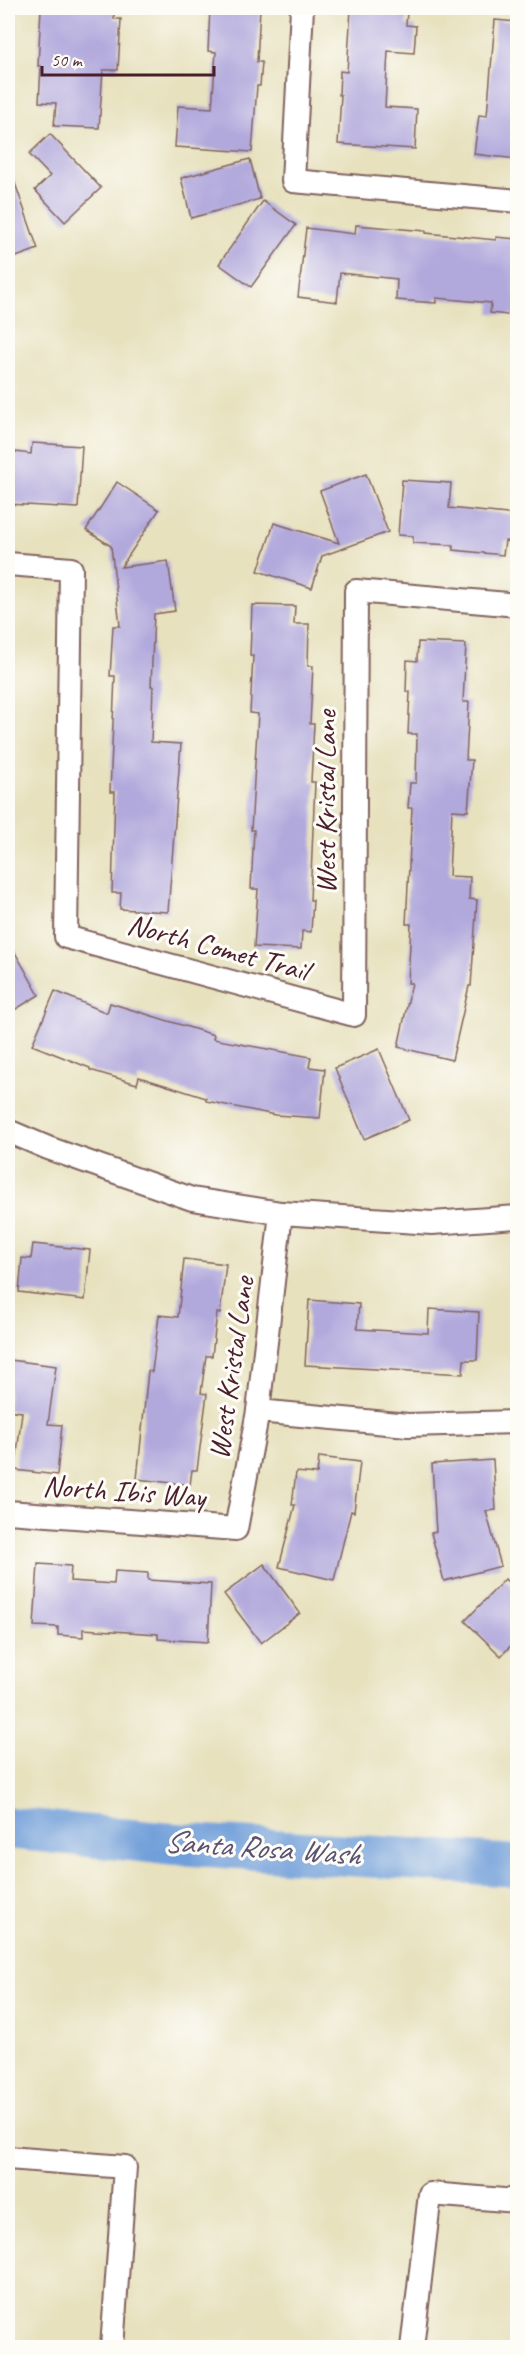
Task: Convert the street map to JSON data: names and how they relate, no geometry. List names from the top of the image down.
{
  "streets": {
    "street": ["West Kristal Lane", "North Comet Trail", "North Ibis Way"]
  },
  "crossings": [
    ["West Kristal Lane", "North Comet Trail"],
    ["West Kristal Lane", "North Ibis Way"]
  ],
  "water": ["Santa Rosa Wash"],
  "scale_bar": "50 m"
}
